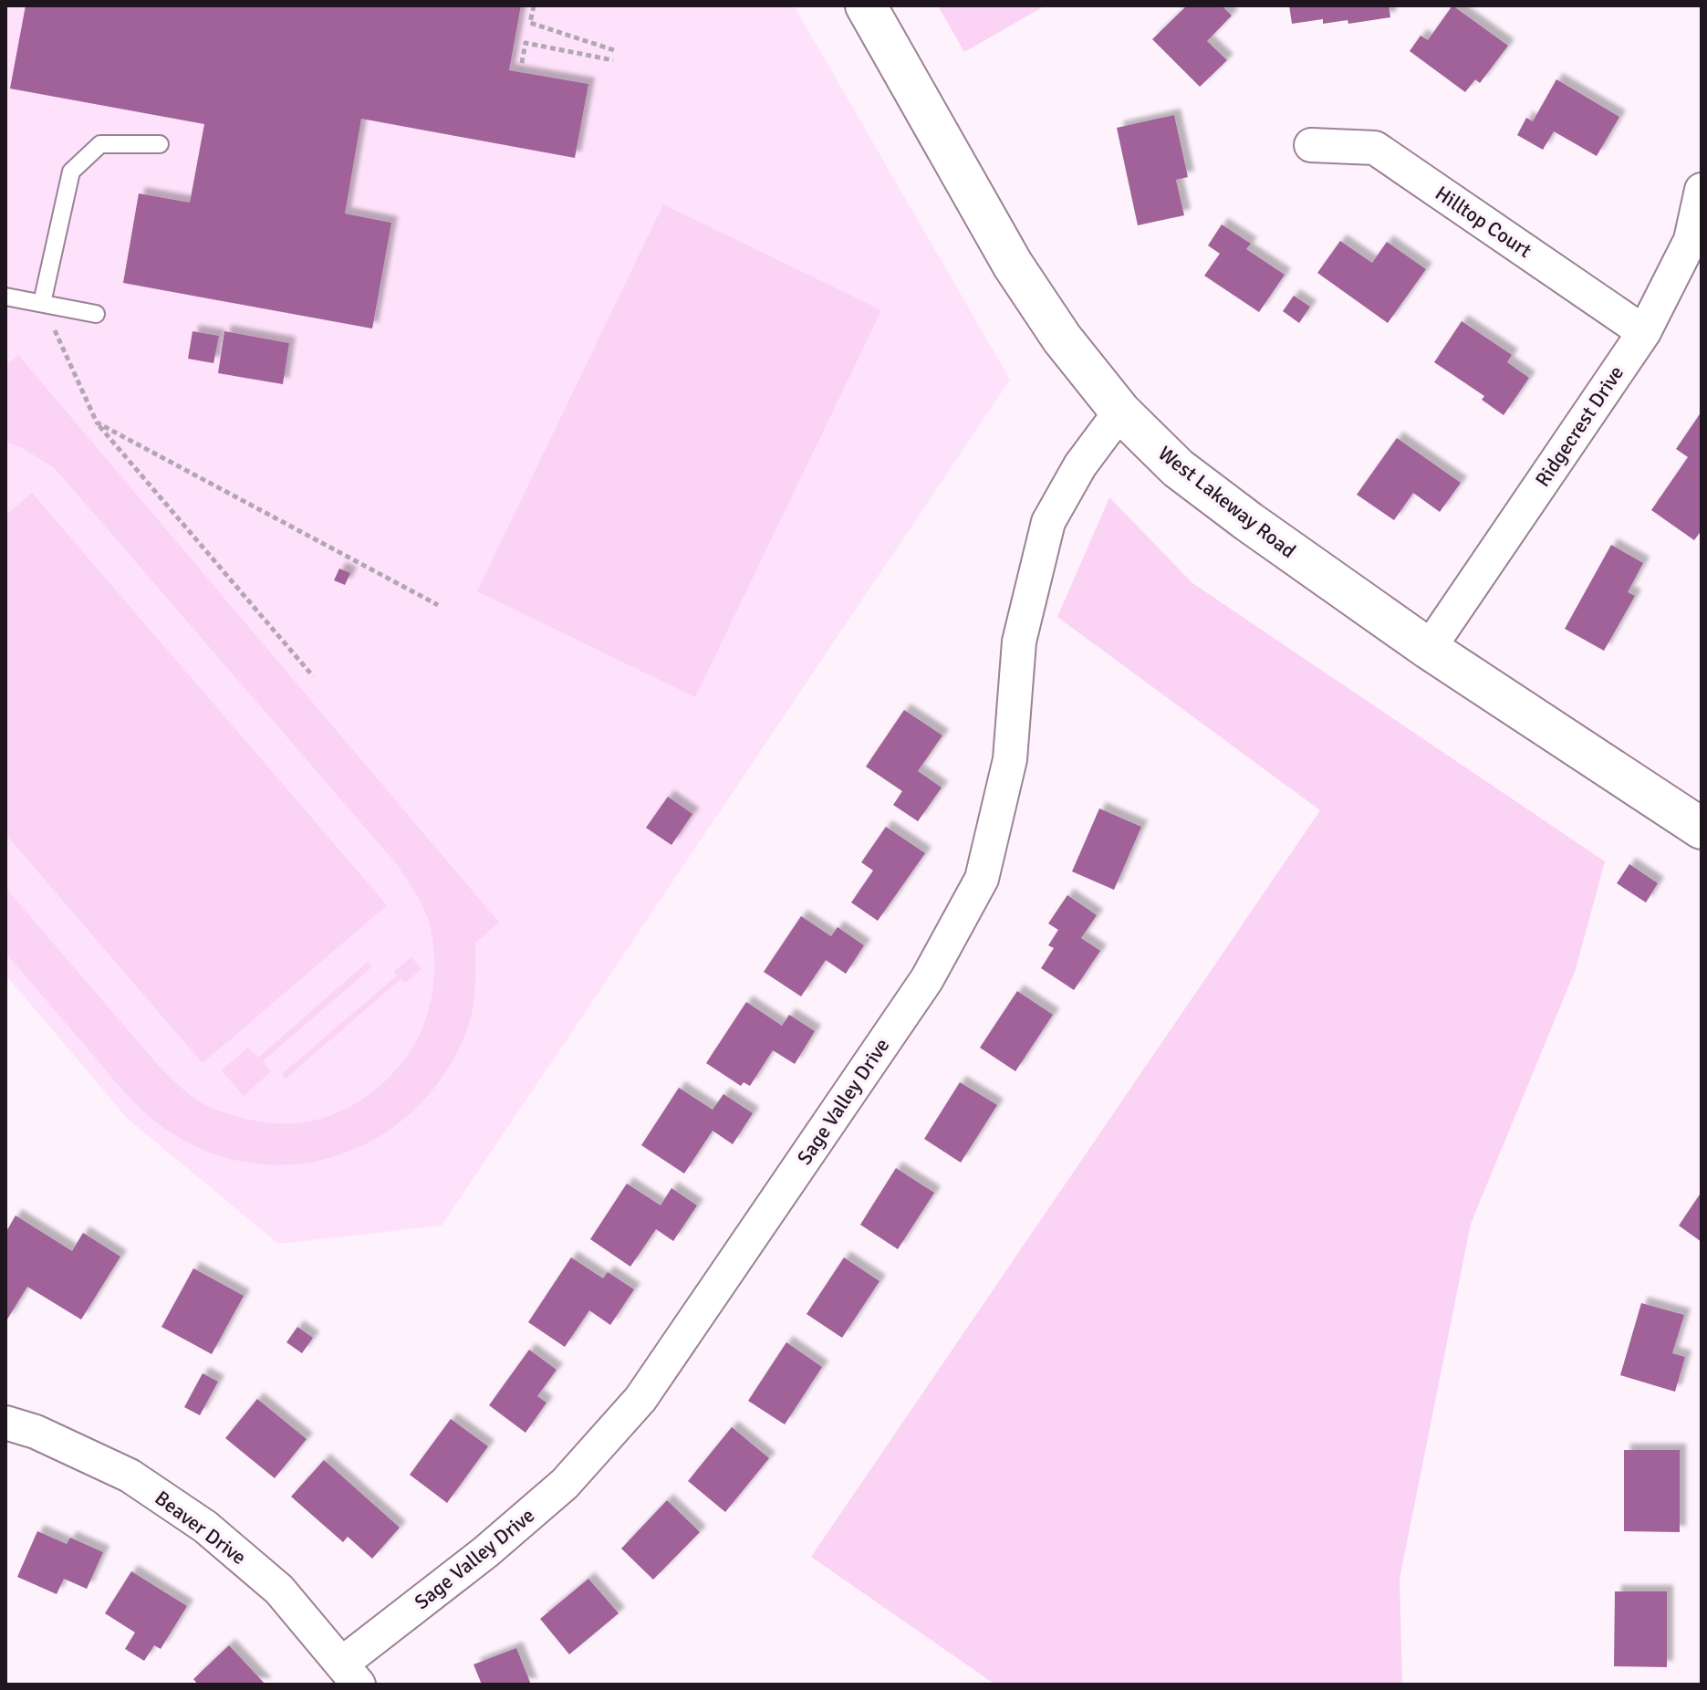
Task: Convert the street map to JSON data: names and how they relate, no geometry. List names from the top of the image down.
{
  "streets": {
    "street": [
      "Hilltop Court",
      "Ridgecrest Drive",
      "West Lakeway Road",
      "Sage Valley Drive",
      "Beaver Drive"
    ]
  },
  "crossings": [
    ["Hilltop Court", "Ridgecrest Drive"],
    ["Ridgecrest Drive", "West Lakeway Road"],
    ["West Lakeway Road", "Sage Valley Drive"],
    ["Sage Valley Drive", "Beaver Drive"]
  ]
}
